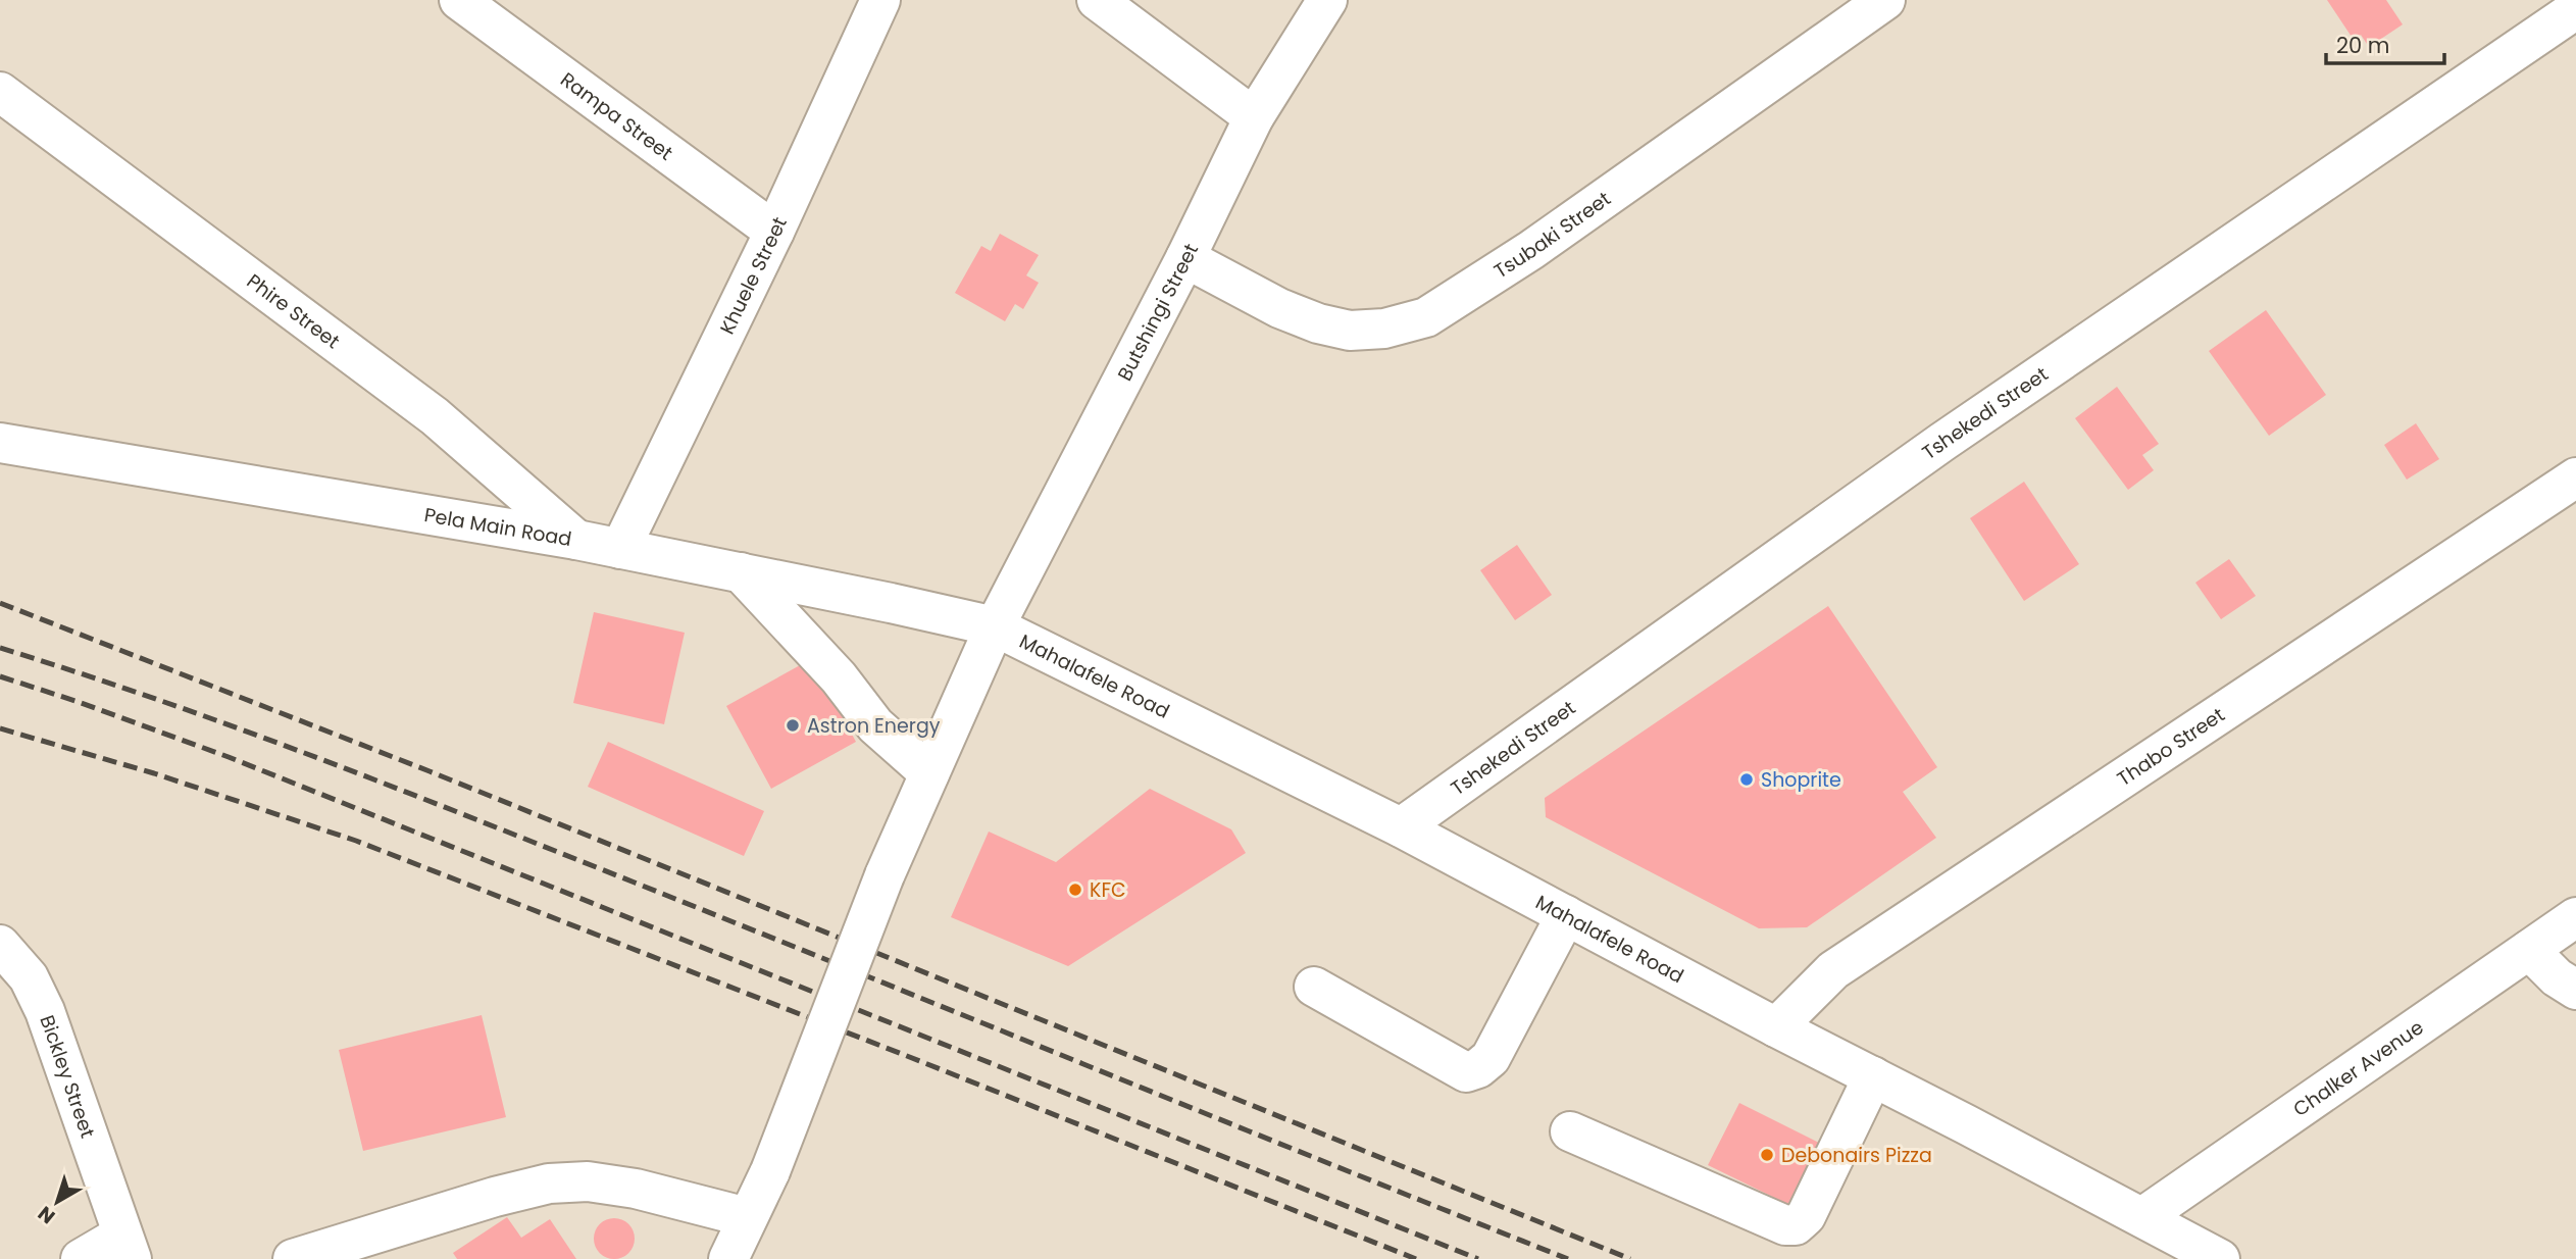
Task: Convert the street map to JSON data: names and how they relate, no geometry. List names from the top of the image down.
{
  "streets": {
    "street": [
      "Rampa Street",
      "Tsubaki Street",
      "Khuele Street",
      "Phire Street",
      "Butshingi Street",
      "Tshekedi Street",
      "Pela Main Road",
      "Mahalafele Road",
      "Thabo Street",
      "Chalker Avenue",
      "Bickley Street"
    ]
  },
  "crossings": [
    ["Rampa Street", "Khuele Street"],
    ["Tsubaki Street", "Butshingi Street"],
    ["Khuele Street", "Pela Main Road"],
    ["Phire Street", "Pela Main Road"],
    ["Butshingi Street", "Pela Main Road"],
    ["Butshingi Street", "Mahalafele Road"],
    ["Tshekedi Street", "Mahalafele Road"],
    ["Pela Main Road", "Mahalafele Road"],
    ["Mahalafele Road", "Thabo Street"],
    ["Mahalafele Road", "Chalker Avenue"]
  ],
  "places": [
    "Astron Energy",
    "Shoprite",
    "KFC",
    "Debonairs Pizza"
  ],
  "scale_bar": "20 m",
  "north": "bottom left"
}
